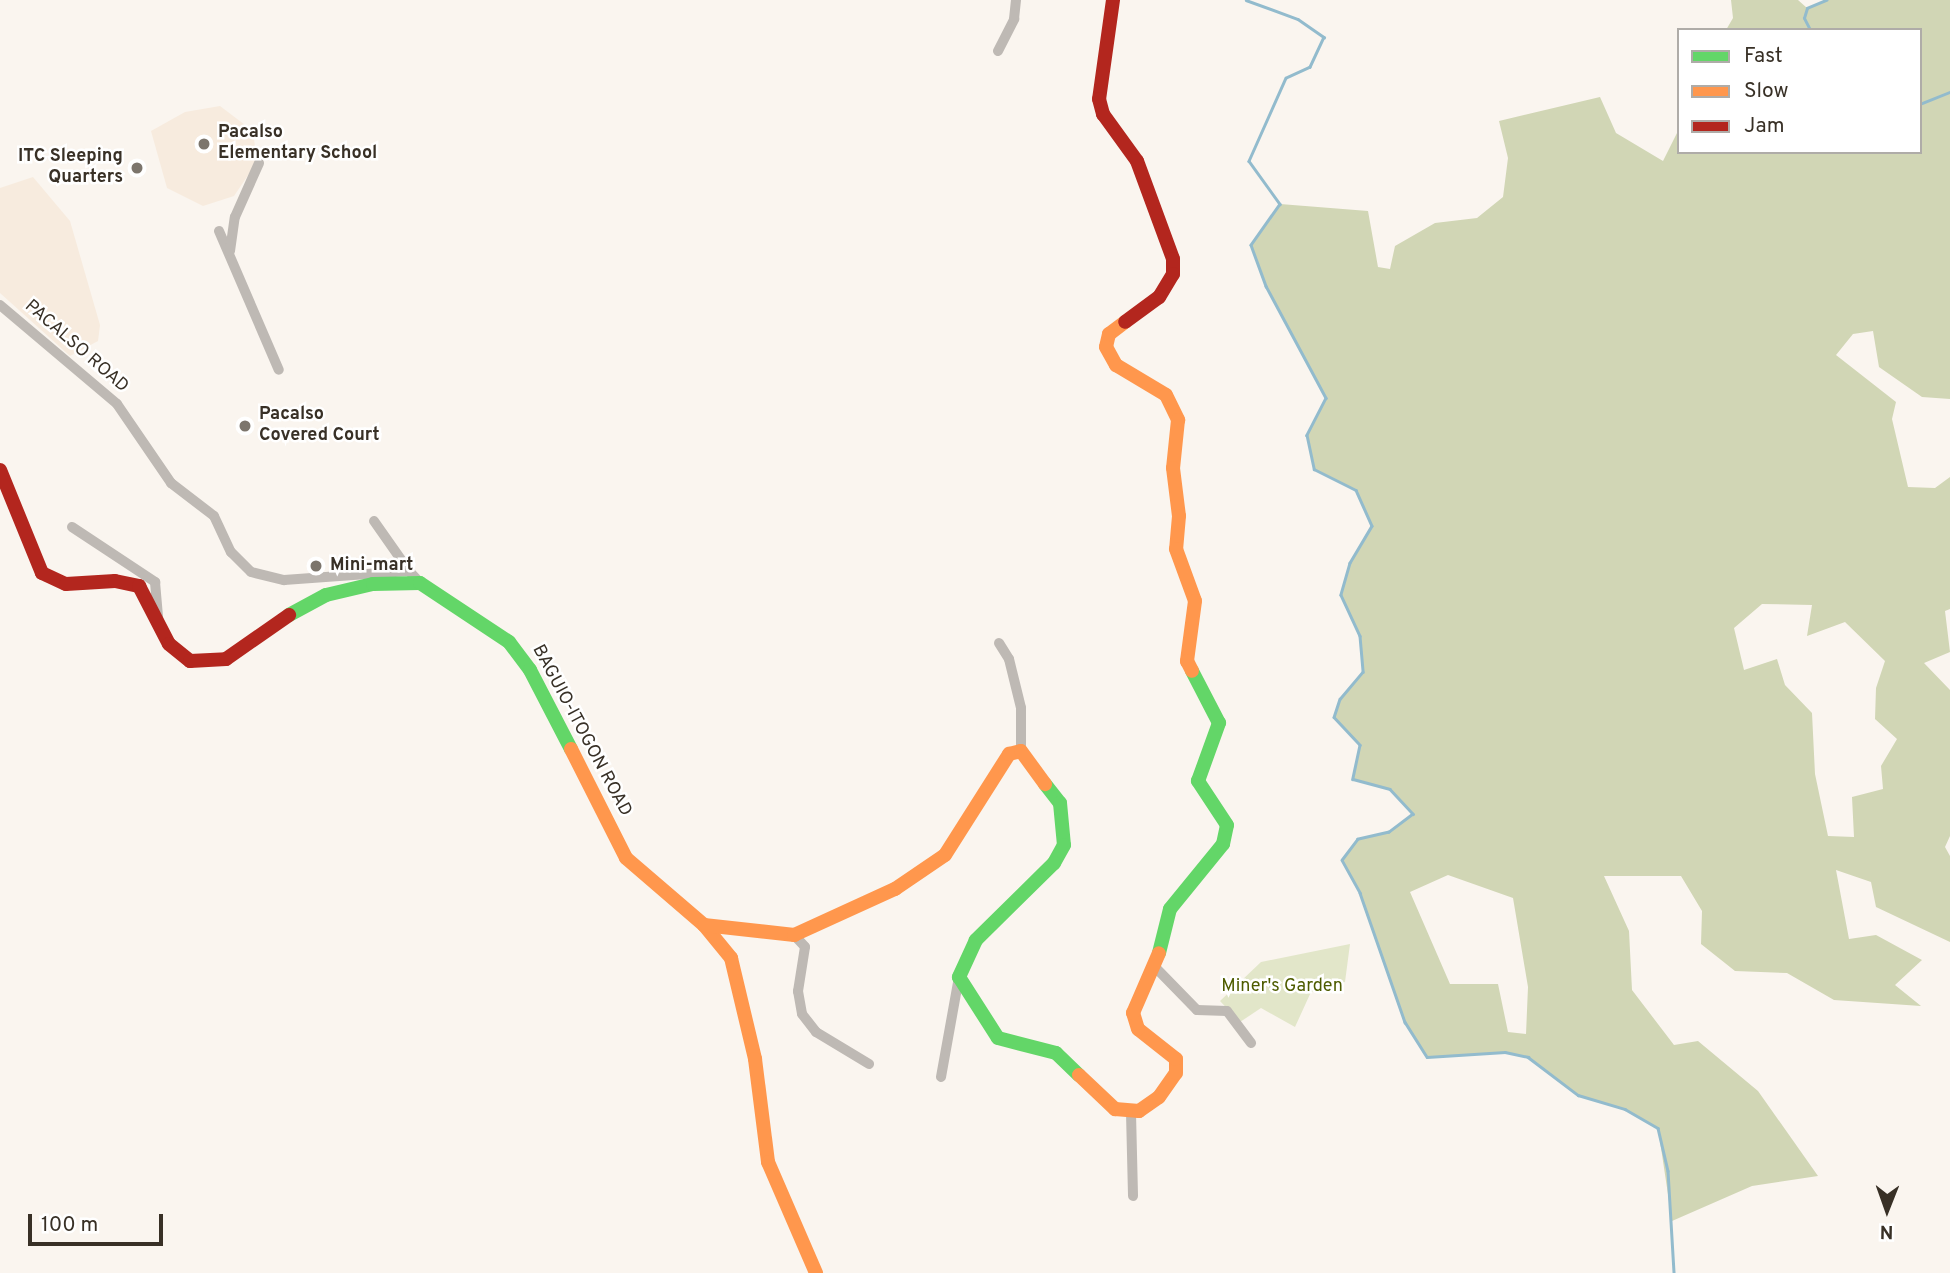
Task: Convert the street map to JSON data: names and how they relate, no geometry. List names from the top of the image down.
{
  "streets": {
    "street": ["PACALSO ROAD", "BAGUIO-ITOGON ROAD"]
  },
  "parks": ["Miner's Garden"],
  "places": [
    "Pacalso Elementary School",
    "ITC Sleeping Quarters",
    "Pacalso Covered Court",
    "Mini-mart"
  ],
  "legend": ["Fast", "Slow", "Jam"],
  "scale_bar": "100 m",
  "north": "bottom"
}
